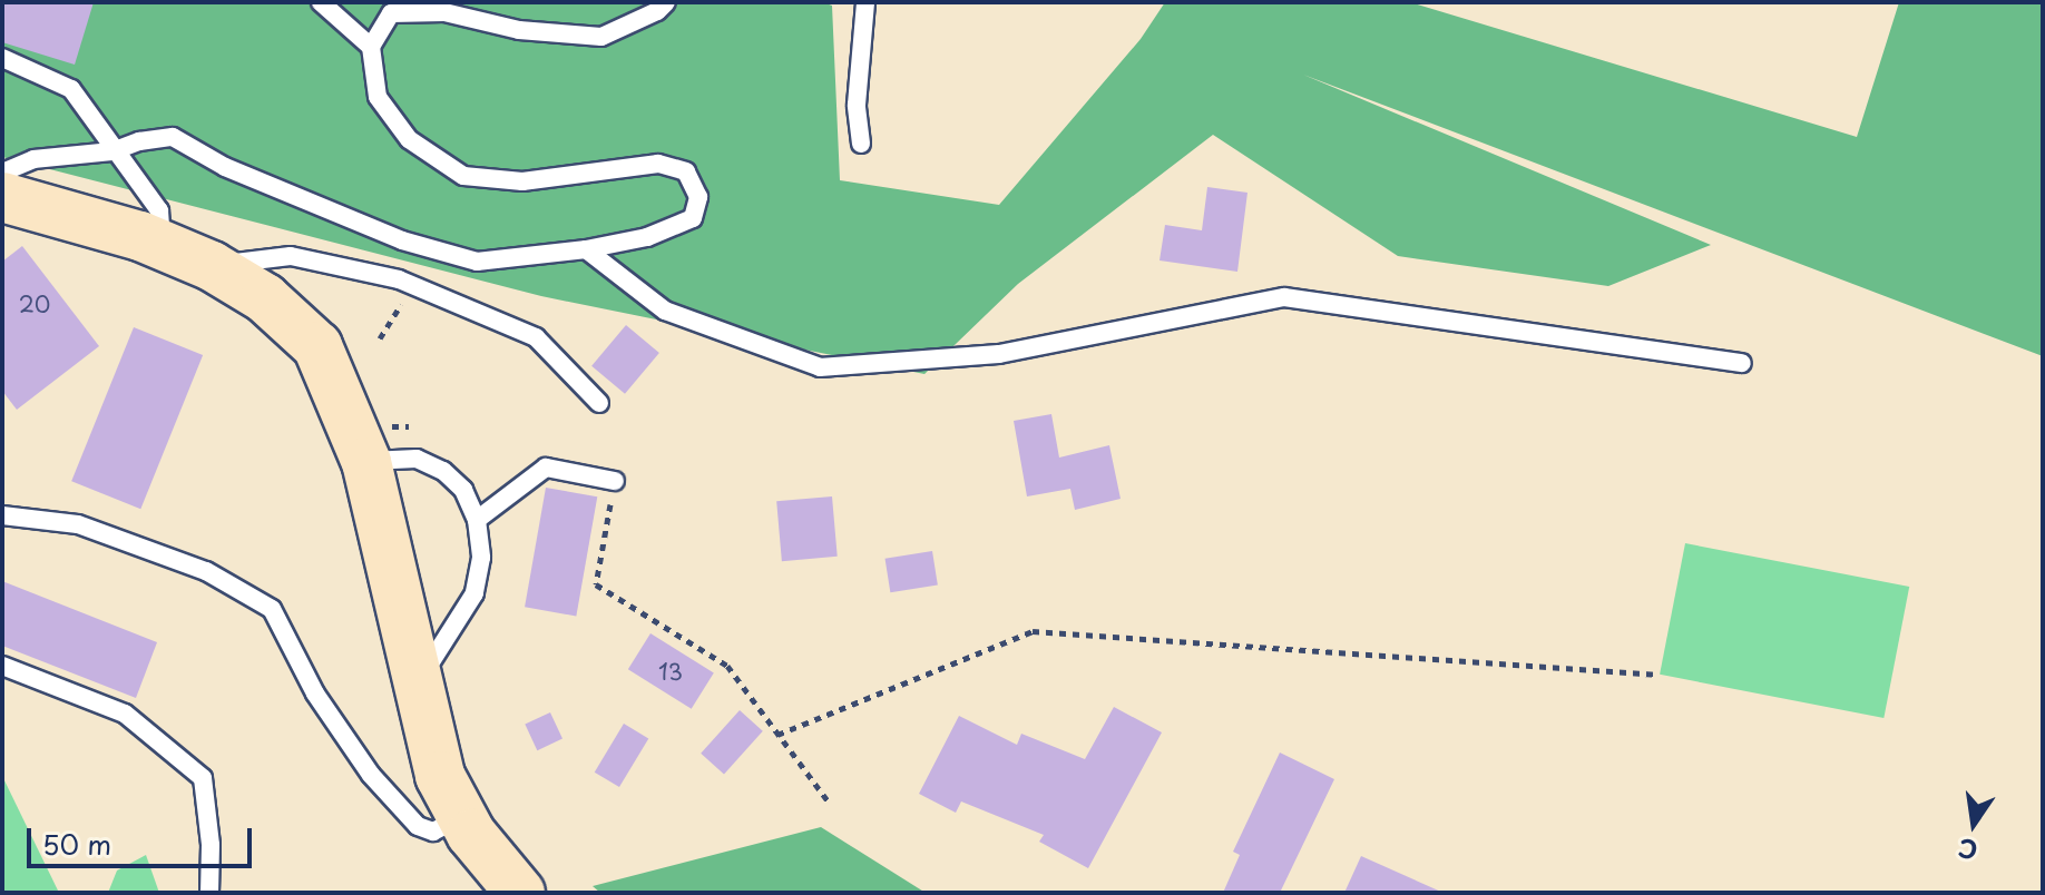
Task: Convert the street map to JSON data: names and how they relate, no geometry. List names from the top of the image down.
{
  "house_numbers": ["20", "13"],
  "scale_bar": "50 m",
  "north": "bottom"
}
